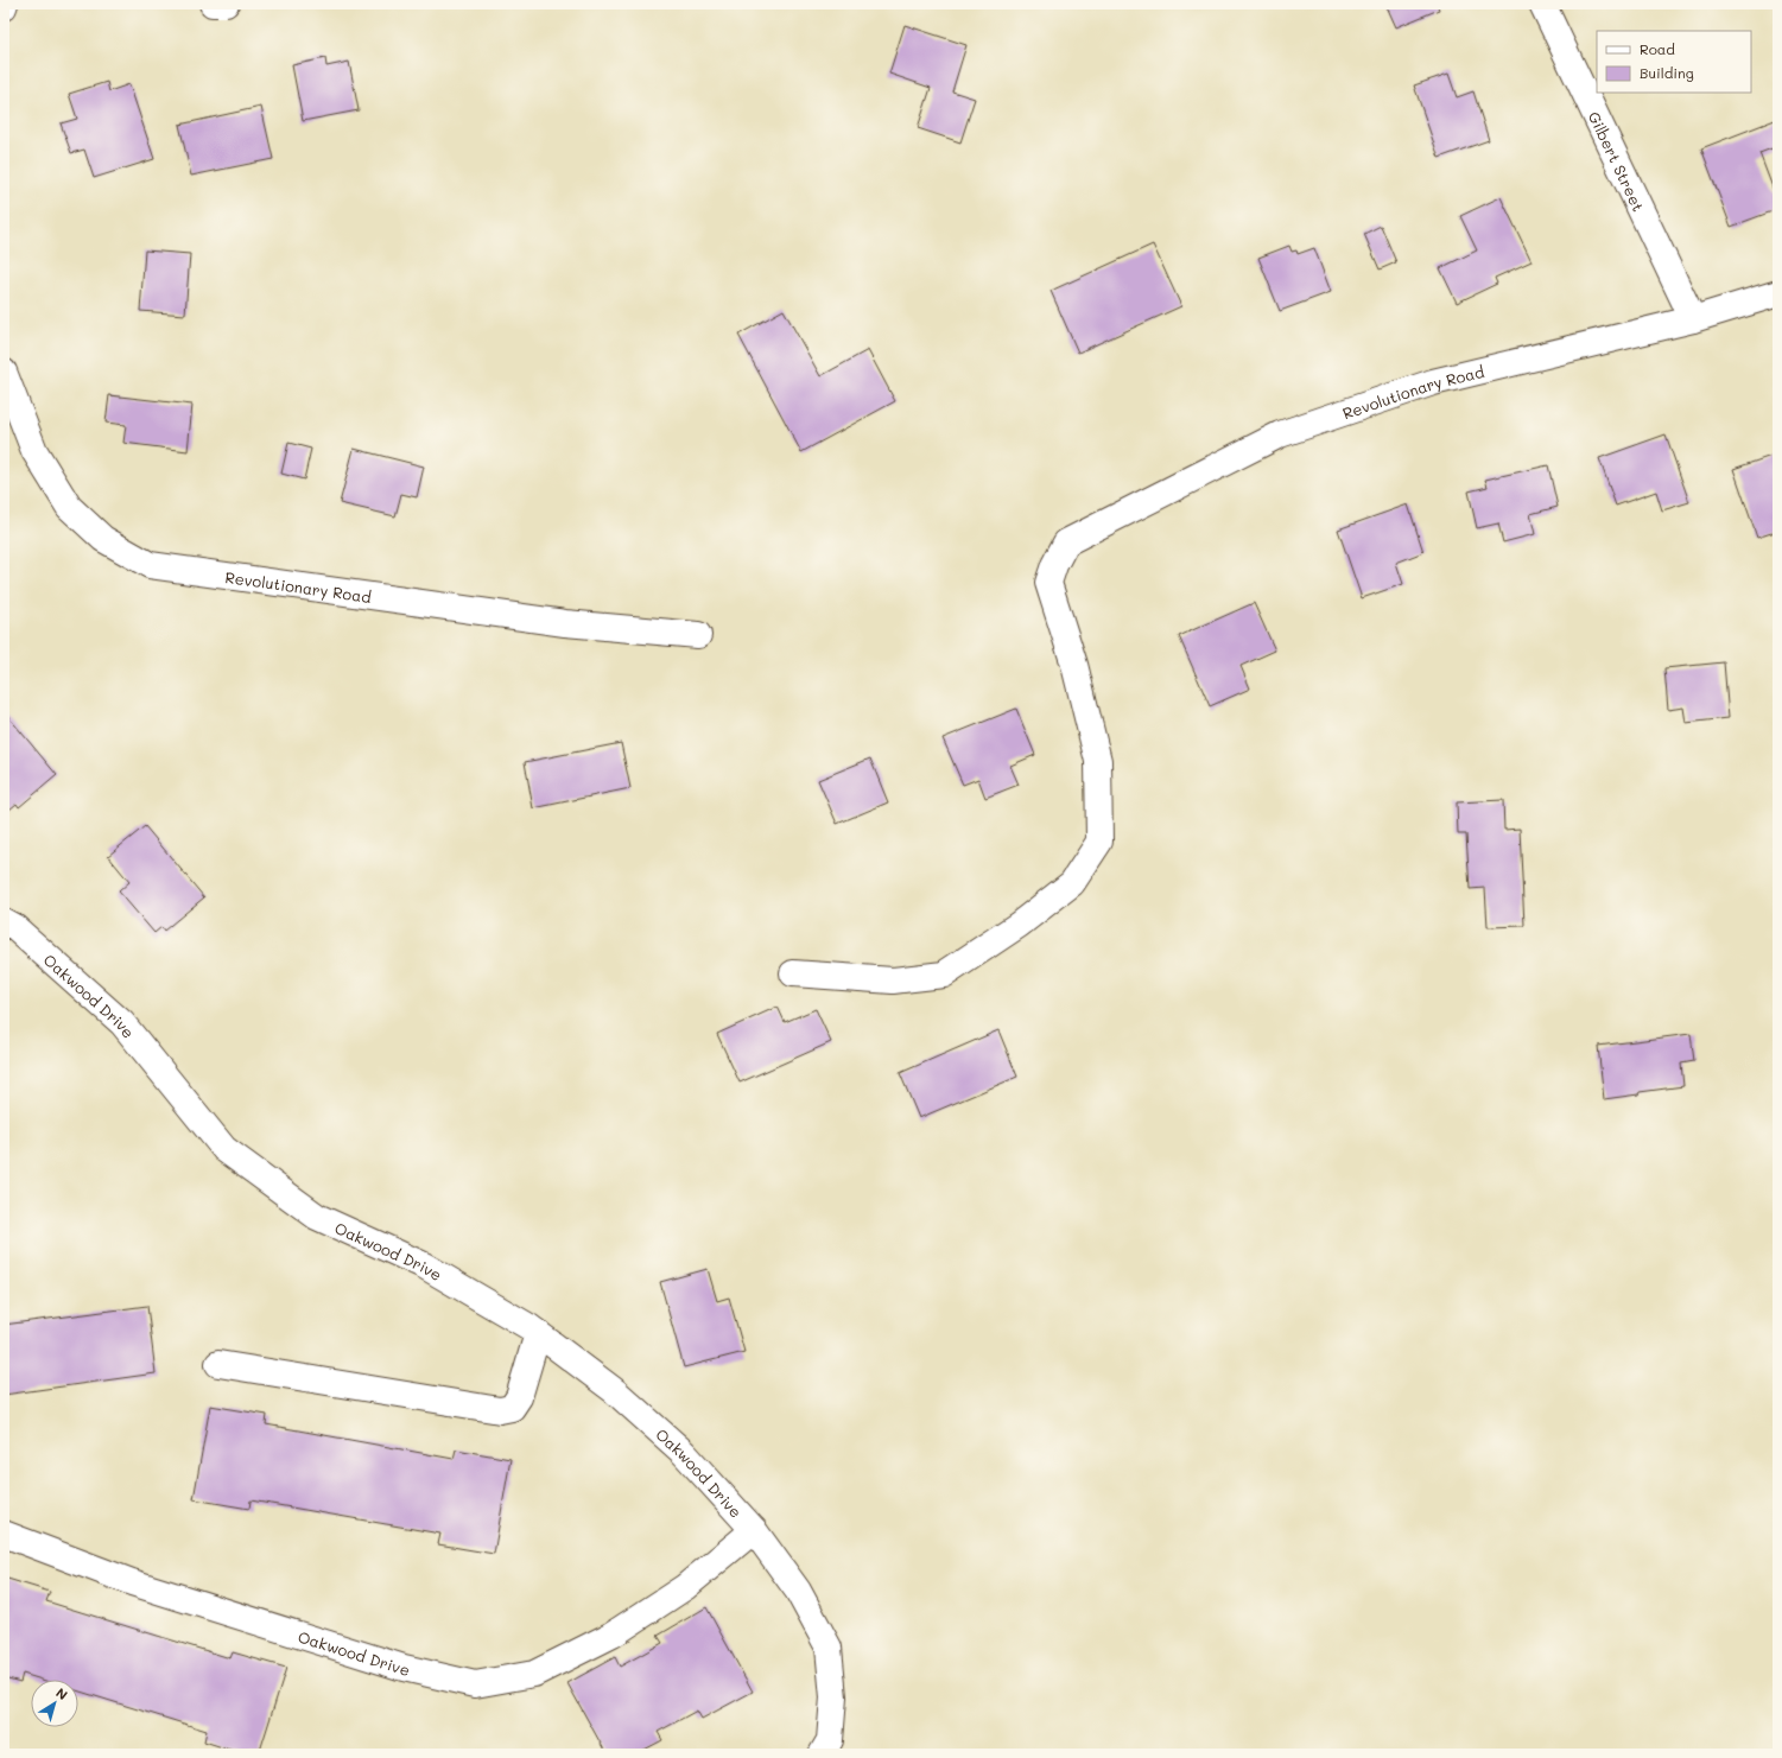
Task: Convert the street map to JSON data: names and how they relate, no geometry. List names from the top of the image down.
{
  "streets": {
    "street": ["Gilbert Street", "Revolutionary Road", "Oakwood Drive"]
  },
  "crossings": [
    ["Gilbert Street", "Revolutionary Road"]
  ],
  "legend": ["Road", "Building"],
  "north": "top right"
}
